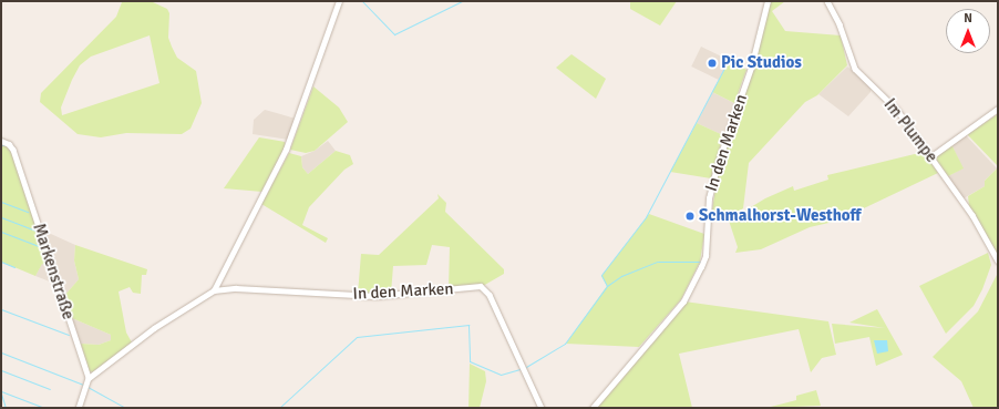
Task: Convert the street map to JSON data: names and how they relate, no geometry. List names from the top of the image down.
{
  "streets": {
    "street": ["Im Plumpe", "In den Marken", "Markenstraße"]
  },
  "crossings": [
    ["In den Marken", "Markenstraße"]
  ],
  "places": ["Pic Studios", "Schmalhorst-Westhoff"],
  "north": "top"
}
